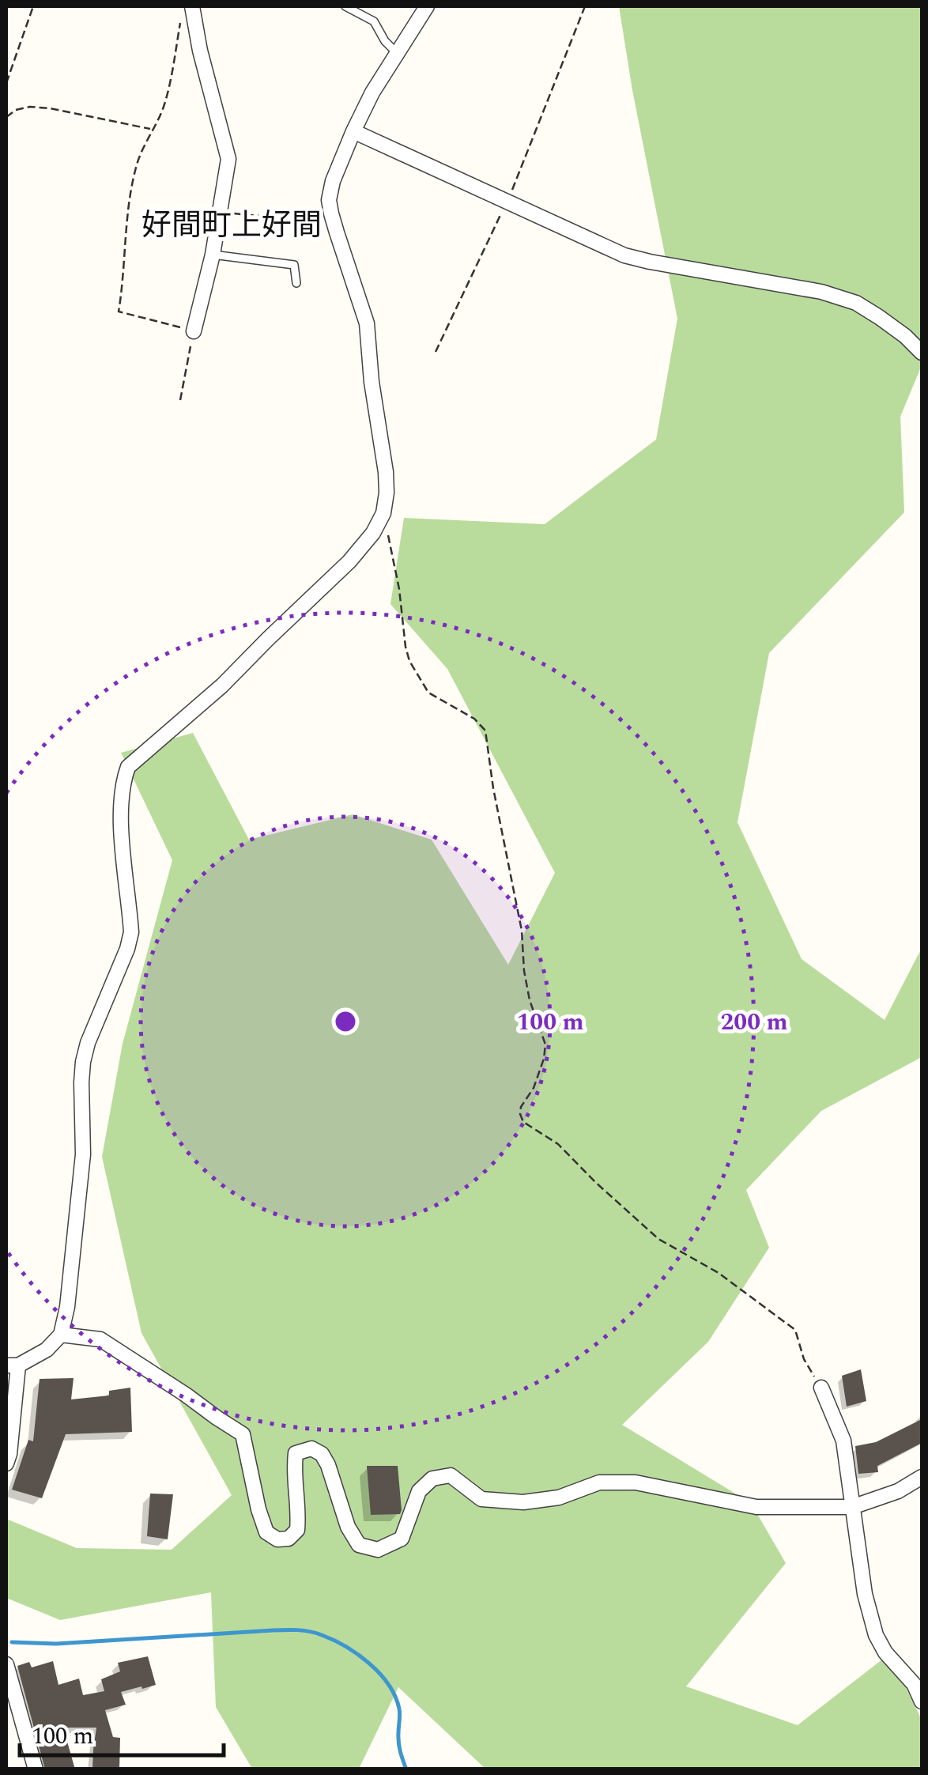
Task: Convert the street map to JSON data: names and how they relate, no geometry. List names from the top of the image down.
{
  "districts": ["好間町上好間"],
  "scale_bar": "100 m",
  "rings": ["100 m", "200 m"]
}
